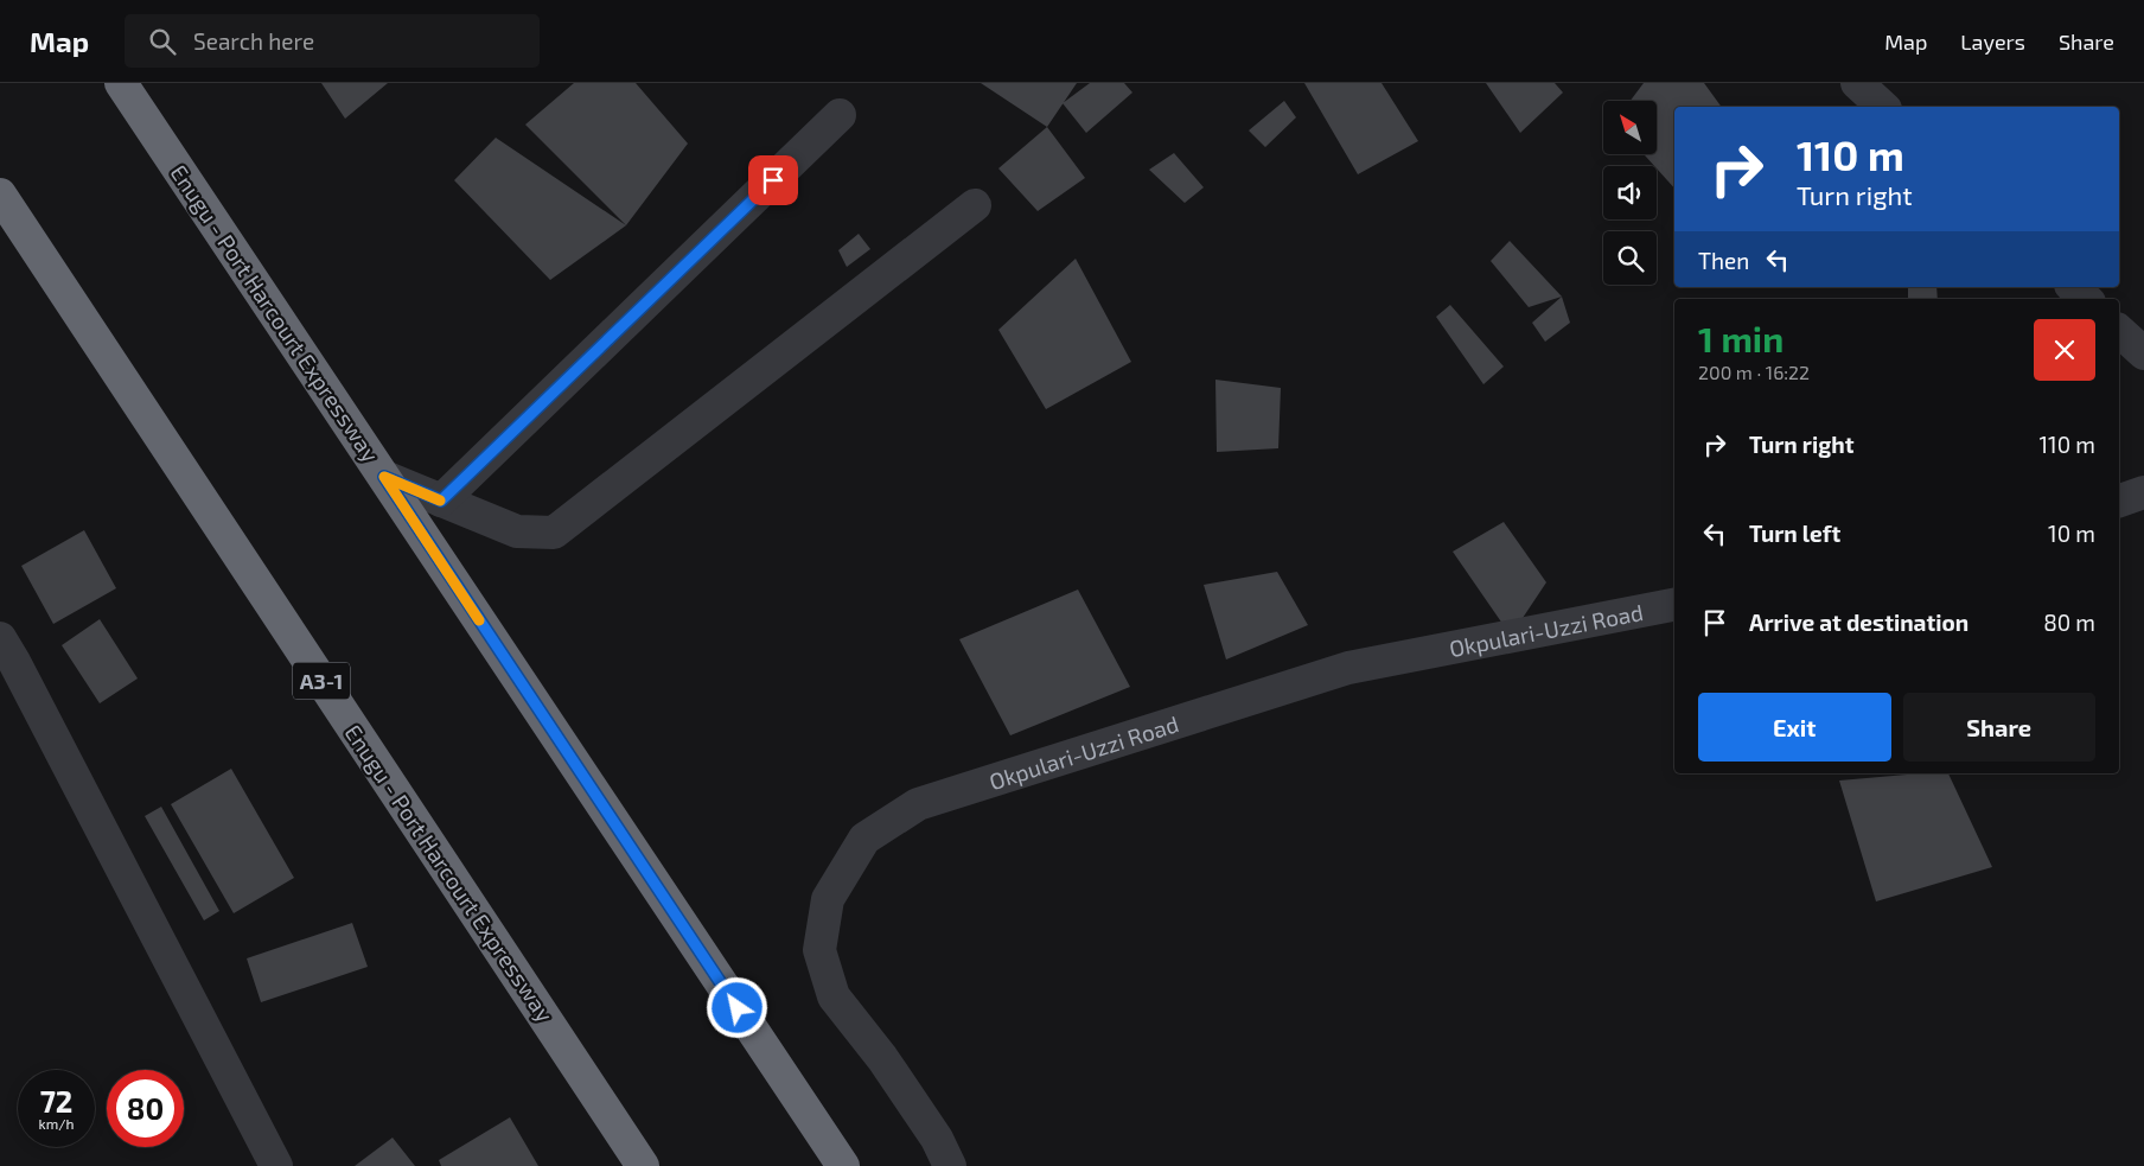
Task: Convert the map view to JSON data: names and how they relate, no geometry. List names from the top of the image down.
{
  "streets": {
    "highway": ["Enugu - Port Harcourt Expressway", "A3-1"],
    "street": ["Okpulari-Uzzi Road"]
  },
  "north": "top left",
  "page": {
    "header": "Map",
    "search": "Search here",
    "nav": ["Map", "Layers", "Share"],
    "turn": ["110 m", "Turn right"],
    "then": "Then",
    "heading": ["1 min", "200 m · 16:22"],
    "list": [
      {
        "name": "Turn right",
        "value": "110 m"
      },
      {
        "name": "Turn left",
        "value": "10 m"
      },
      {
        "name": "Arrive at destination",
        "value": "80 m"
      }
    ],
    "buttons": ["Exit", "Share"],
    "speed": "72 km/h",
    "limit": "80"
  }
}
